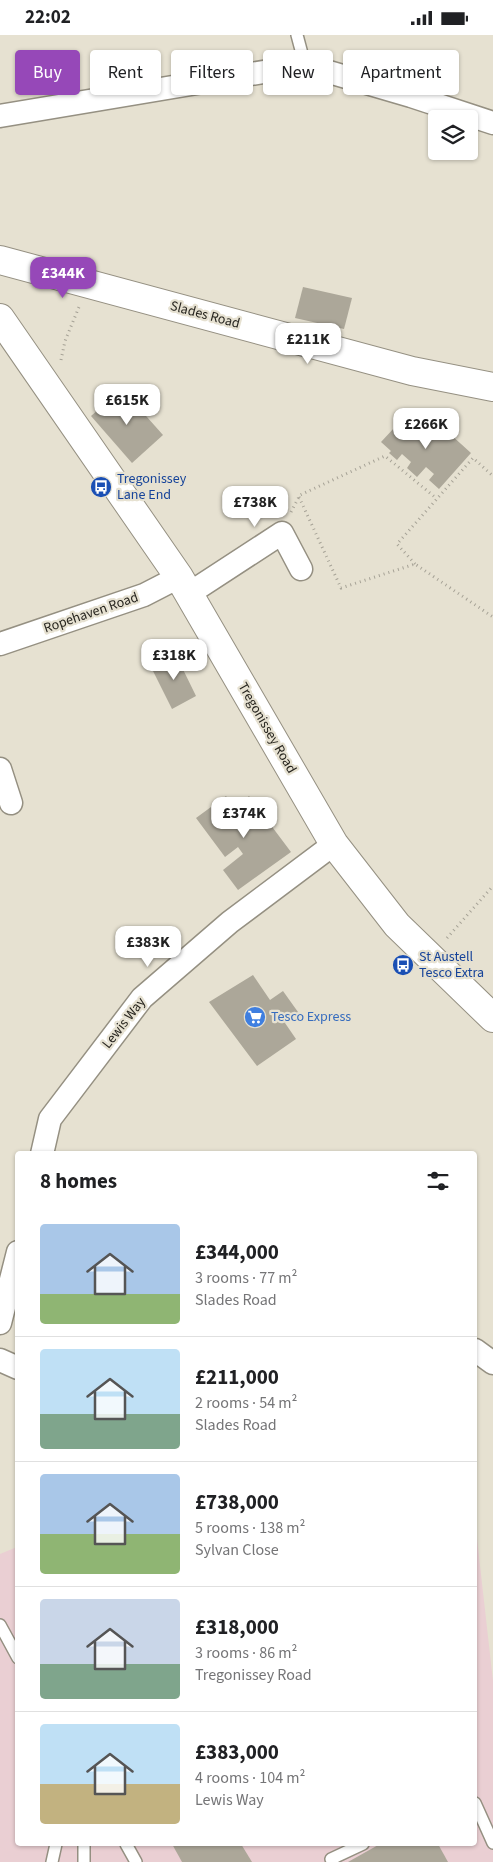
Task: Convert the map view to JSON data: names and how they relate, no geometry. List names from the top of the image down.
{
  "streets": {
    "street": [
      "Slades Road",
      "Ropehaven Road",
      "Tregonissey Road",
      "Lewis Way"
    ]
  },
  "crossings": [
    ["Ropehaven Road", "Tregonissey Road"],
    ["Tregonissey Road", "Lewis Way"]
  ],
  "places": {
    "bus stop": ["Tregonissey Lane End", "St Austell Tesco Extra"],
    "supermarket": ["Tesco Express"]
  },
  "page": {
    "status": "22:02",
    "chip": [
      "Buy",
      "Rent",
      "Filters",
      "New",
      "Apartment"
    ],
    "price": [
      "£344K",
      "£211K",
      "£615K",
      "£266K",
      "£738K",
      "£318K",
      "£374K",
      "£383K"
    ],
    "heading": "8 homes",
    "list": [
      {
        "name": "£344,000",
        "note": "3 rooms · 77 m² · Slades Road"
      },
      {
        "name": "£211,000",
        "note": "2 rooms · 54 m² · Slades Road"
      },
      {
        "name": "£738,000",
        "note": "5 rooms · 138 m² · Sylvan Close"
      },
      {
        "name": "£318,000",
        "note": "3 rooms · 86 m² · Tregonissey Road"
      },
      {
        "name": "£383,000",
        "note": "4 rooms · 104 m² · Lewis Way"
      }
    ]
  }
}
